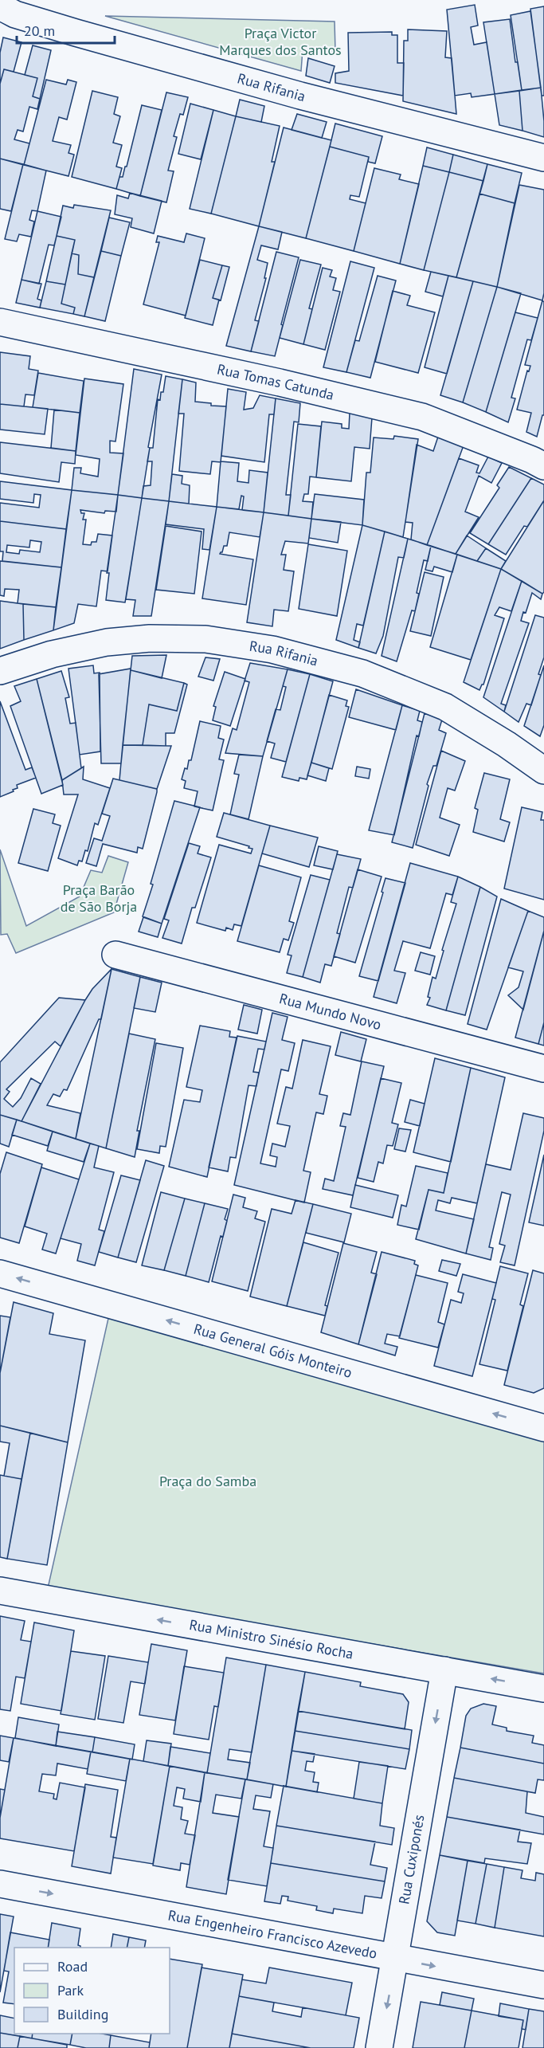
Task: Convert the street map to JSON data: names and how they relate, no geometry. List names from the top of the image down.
{
  "streets": {
    "street": [
      "Rua Rifania",
      "Rua Tomas Catunda",
      "Rua Mundo Novo",
      "Rua General Góis Monteiro",
      "Rua Ministro Sinésio Rocha",
      "Rua Cuxiponés",
      "Rua Engenheiro Francisco Azevedo"
    ]
  },
  "crossings": [
    ["Rua Ministro Sinésio Rocha", "Rua Cuxiponés"],
    ["Rua Cuxiponés", "Rua Engenheiro Francisco Azevedo"]
  ],
  "one_way": [
    "Rua General Góis Monteiro",
    "Rua Ministro Sinésio Rocha",
    "Rua Cuxiponés",
    "Rua Engenheiro Francisco Azevedo"
  ],
  "parks": ["Praça Victor Marques dos Santos", "Praça Barão de São Borja", "Praça do Samba"],
  "legend": ["Road", "Park", "Building"],
  "scale_bar": "20 m"
}
